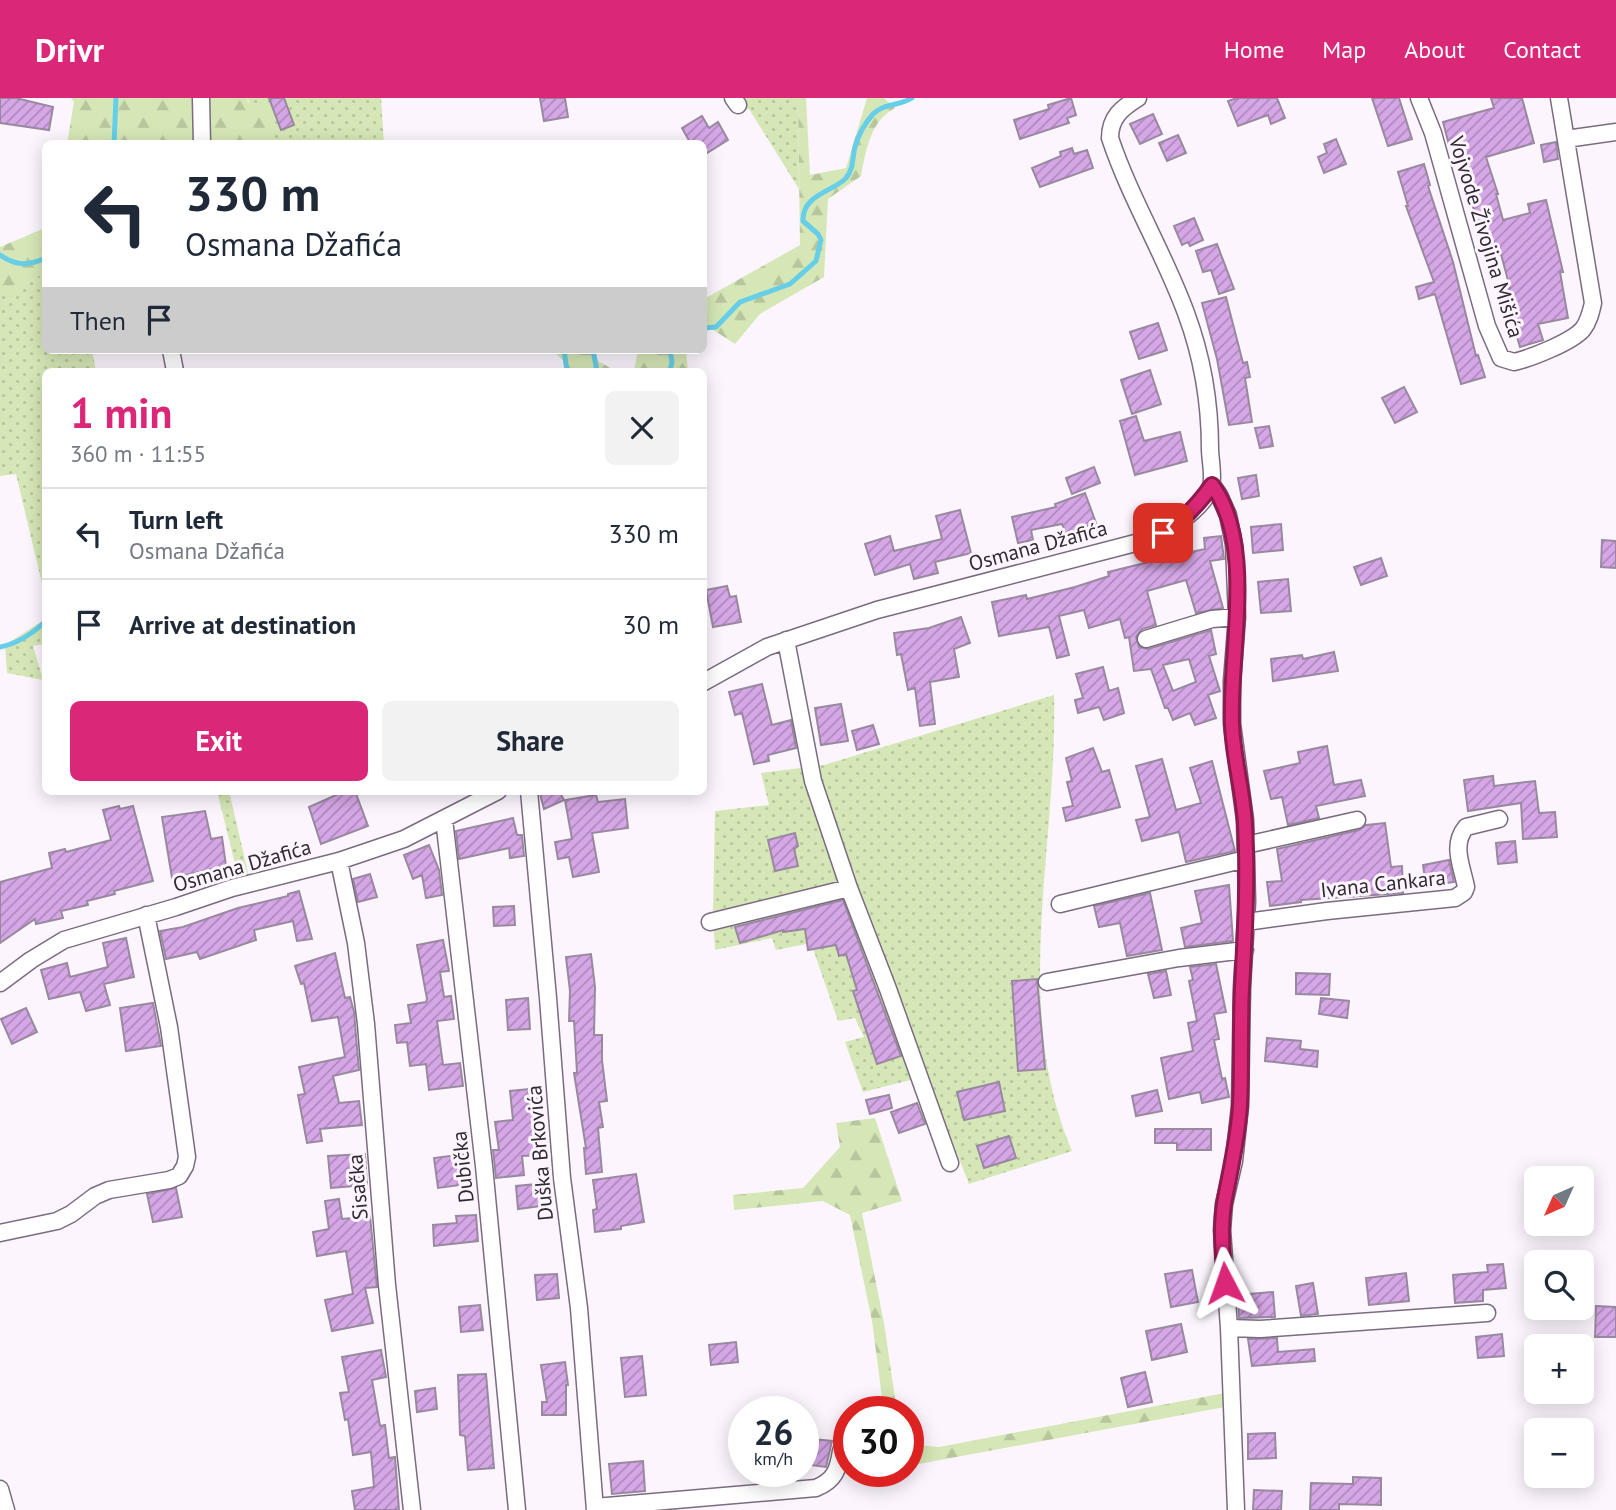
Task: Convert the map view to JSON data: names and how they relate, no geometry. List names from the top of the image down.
{
  "streets": {
    "street": [
      "Vojvode Živojina Mišića",
      "Osmana Džafića",
      "Ivana Cankara",
      "Duška Brkovića",
      "Dubička",
      "Sisačka"
    ]
  },
  "crossings": [
    ["Osmana Džafića", "Dubička"],
    ["Osmana Džafića", "Sisačka"]
  ],
  "north": "bottom left",
  "page": {
    "header": "Drivr",
    "nav": [
      "Home",
      "Map",
      "About",
      "Contact"
    ],
    "turn": ["330 m", "Osmana Džafića"],
    "then": "Then",
    "heading": ["1 min", "360 m · 11:55"],
    "list": [
      {
        "name": "Turn left",
        "note": "Osmana Džafića",
        "value": "330 m"
      },
      {
        "name": "Arrive at destination",
        "value": "30 m"
      }
    ],
    "buttons": ["Exit", "Share"],
    "map_buttons": ["+", "−"],
    "speed": "26 km/h",
    "limit": "30"
  }
}
